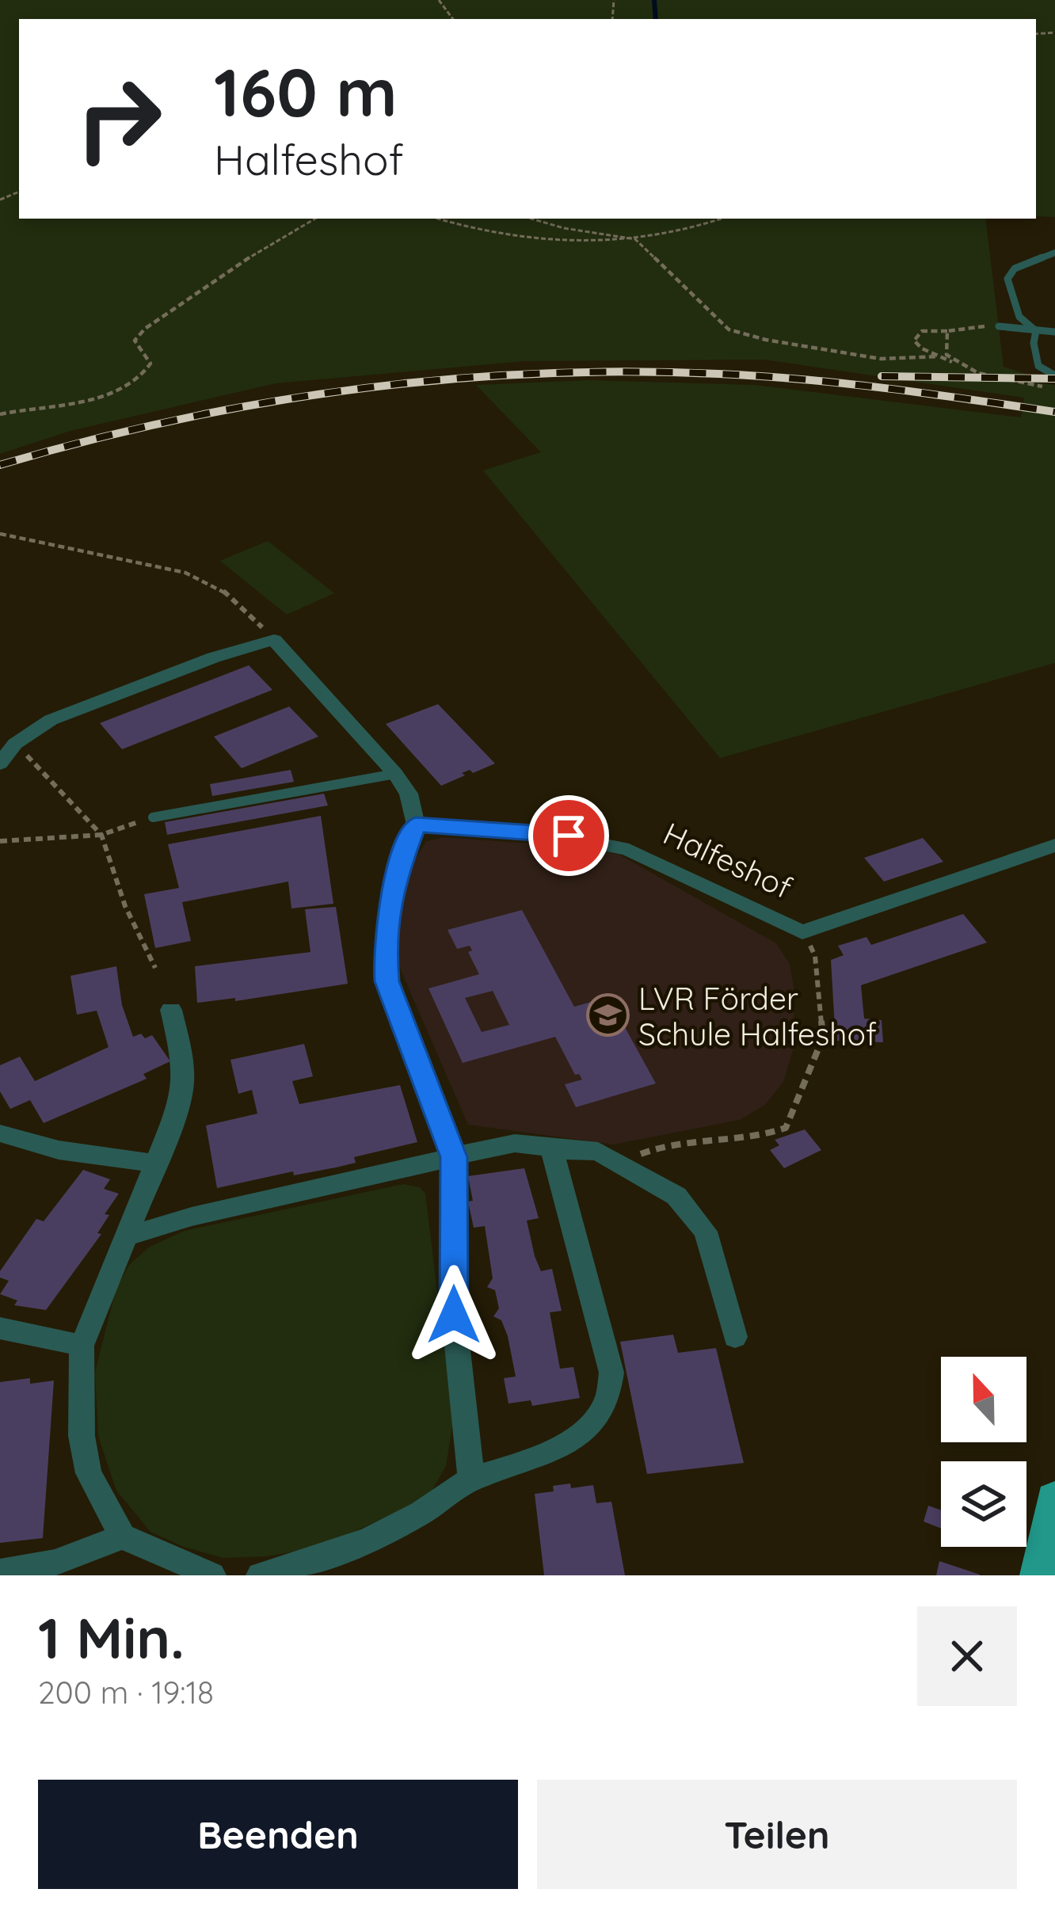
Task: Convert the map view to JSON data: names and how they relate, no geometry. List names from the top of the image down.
{
  "streets": {
    "street": ["Halfeshof"]
  },
  "places": {
    "school or university": ["LVR Förder Schule Halfeshof"]
  },
  "north": "top",
  "page": {
    "turn": ["160 m", "Halfeshof"],
    "heading": ["1 Min.", "200 m · 19:18"],
    "buttons": ["Beenden", "Teilen"]
  }
}
